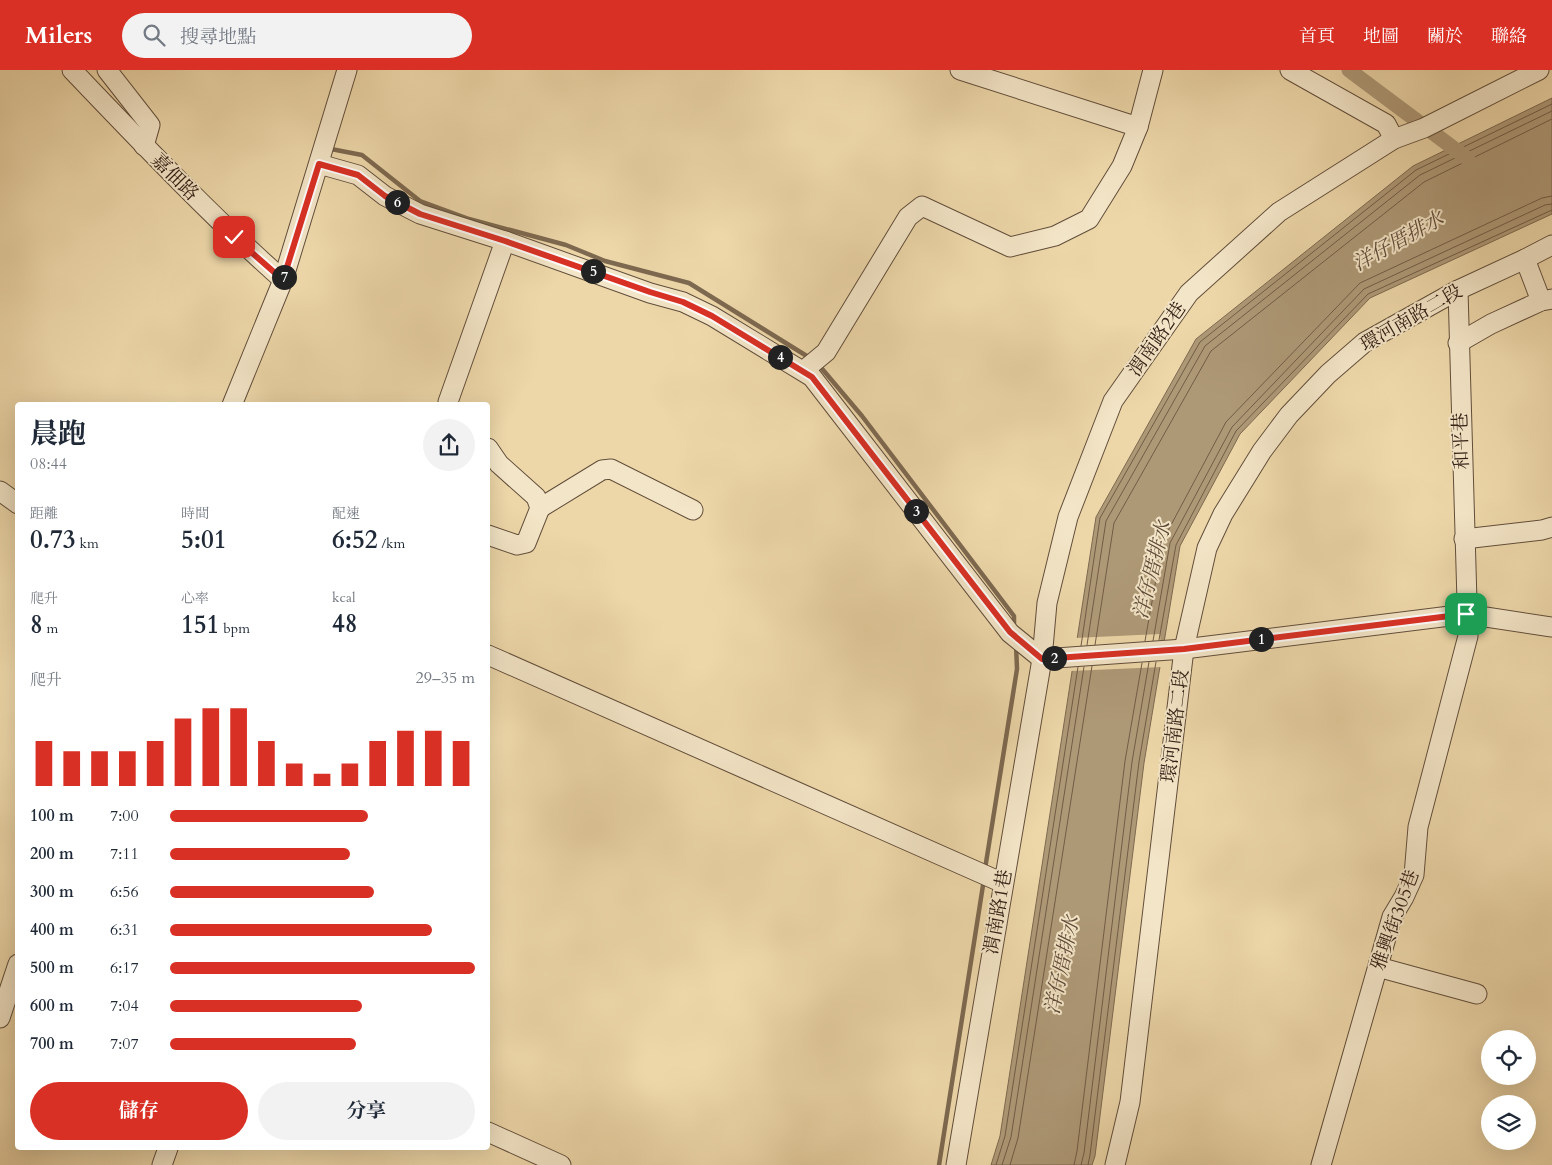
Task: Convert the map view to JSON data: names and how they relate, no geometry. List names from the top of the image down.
{
  "streets": {
    "street": [
      "嘉佃路",
      "環河南路二段",
      "渭南路2巷",
      "和平巷",
      "渭南路1巷",
      "雅興街305巷"
    ]
  },
  "crossings": [
    ["環河南路二段", "和平巷"],
    ["渭南路2巷", "渭南路1巷"],
    ["和平巷", "雅興街305巷"]
  ],
  "water": ["洋仔厝排水"],
  "page": {
    "header": "Milers",
    "search": "搜尋地點",
    "nav": [
      "首頁",
      "地圖",
      "關於",
      "聯絡"
    ],
    "pins": [
      "6",
      "5",
      "7",
      "4",
      "3",
      "1",
      "2"
    ],
    "heading": ["晨跑", "08:44"],
    "stats": [
      ["距離", "0.73 km"],
      ["時間", "5:01"],
      ["配速", "6:52 /km"],
      ["爬升", "8 m"],
      ["心率", "151 bpm"],
      ["kcal", "48"]
    ],
    "chart": ["爬升", "29–35 m"],
    "list": [
      {
        "name": "100 m",
        "note": "7:00"
      },
      {
        "name": "200 m",
        "note": "7:11"
      },
      {
        "name": "300 m",
        "note": "6:56"
      },
      {
        "name": "400 m",
        "note": "6:31"
      },
      {
        "name": "500 m",
        "note": "6:17"
      },
      {
        "name": "600 m",
        "note": "7:04"
      },
      {
        "name": "700 m",
        "note": "7:07"
      }
    ],
    "buttons": ["儲存", "分享"]
  }
}
